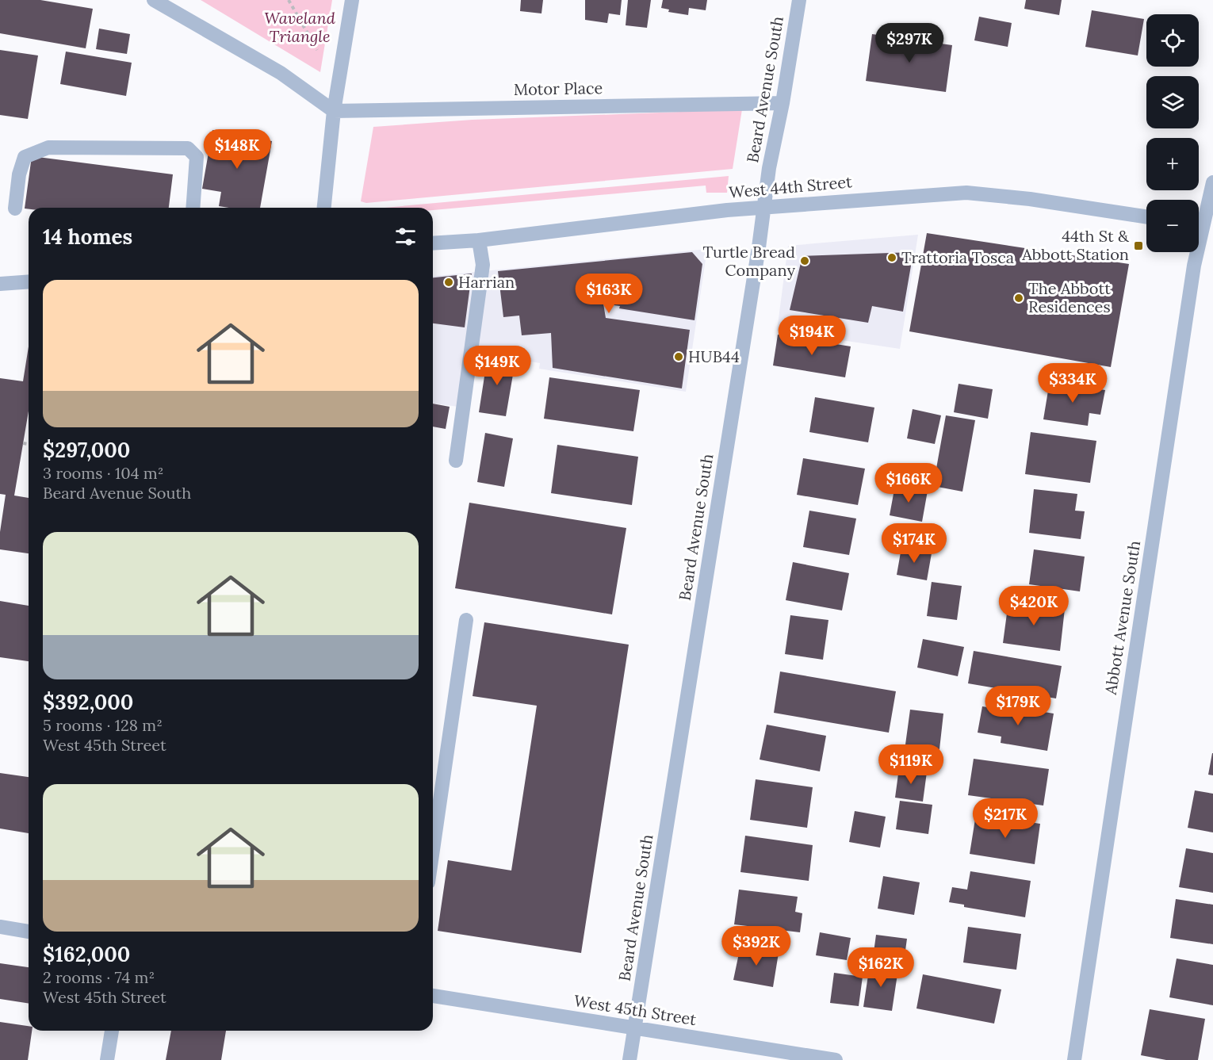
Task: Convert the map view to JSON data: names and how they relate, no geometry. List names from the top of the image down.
{
  "streets": {
    "street": [
      "Motor Place",
      "Beard Avenue South",
      "West 44th Street",
      "Abbott Avenue South",
      "West 45th Street"
    ]
  },
  "crossings": [
    ["Motor Place", "Beard Avenue South"],
    ["Beard Avenue South", "West 44th Street"],
    ["Beard Avenue South", "West 45th Street"]
  ],
  "parks": ["Waveland Triangle"],
  "places": {
    "transit": ["44th St & Abbott Station"],
    "other": [
      "Trattoria Tosca",
      "Turtle Bread Company",
      "Harrian",
      "The Abbott Residences",
      "HUB44"
    ]
  },
  "page": {
    "map_buttons": ["+", "−"],
    "price": [
      "$297K",
      "$148K",
      "$163K",
      "$194K",
      "$149K",
      "$334K",
      "$166K",
      "$174K",
      "$420K",
      "$179K",
      "$119K",
      "$217K",
      "$392K",
      "$162K"
    ],
    "heading": "14 homes",
    "list": [
      {
        "name": "$297,000",
        "note": "3 rooms · 104 m² · Beard Avenue South"
      },
      {
        "name": "$392,000",
        "note": "5 rooms · 128 m² · West 45th Street"
      },
      {
        "name": "$162,000",
        "note": "2 rooms · 74 m² · West 45th Street"
      }
    ]
  }
}
